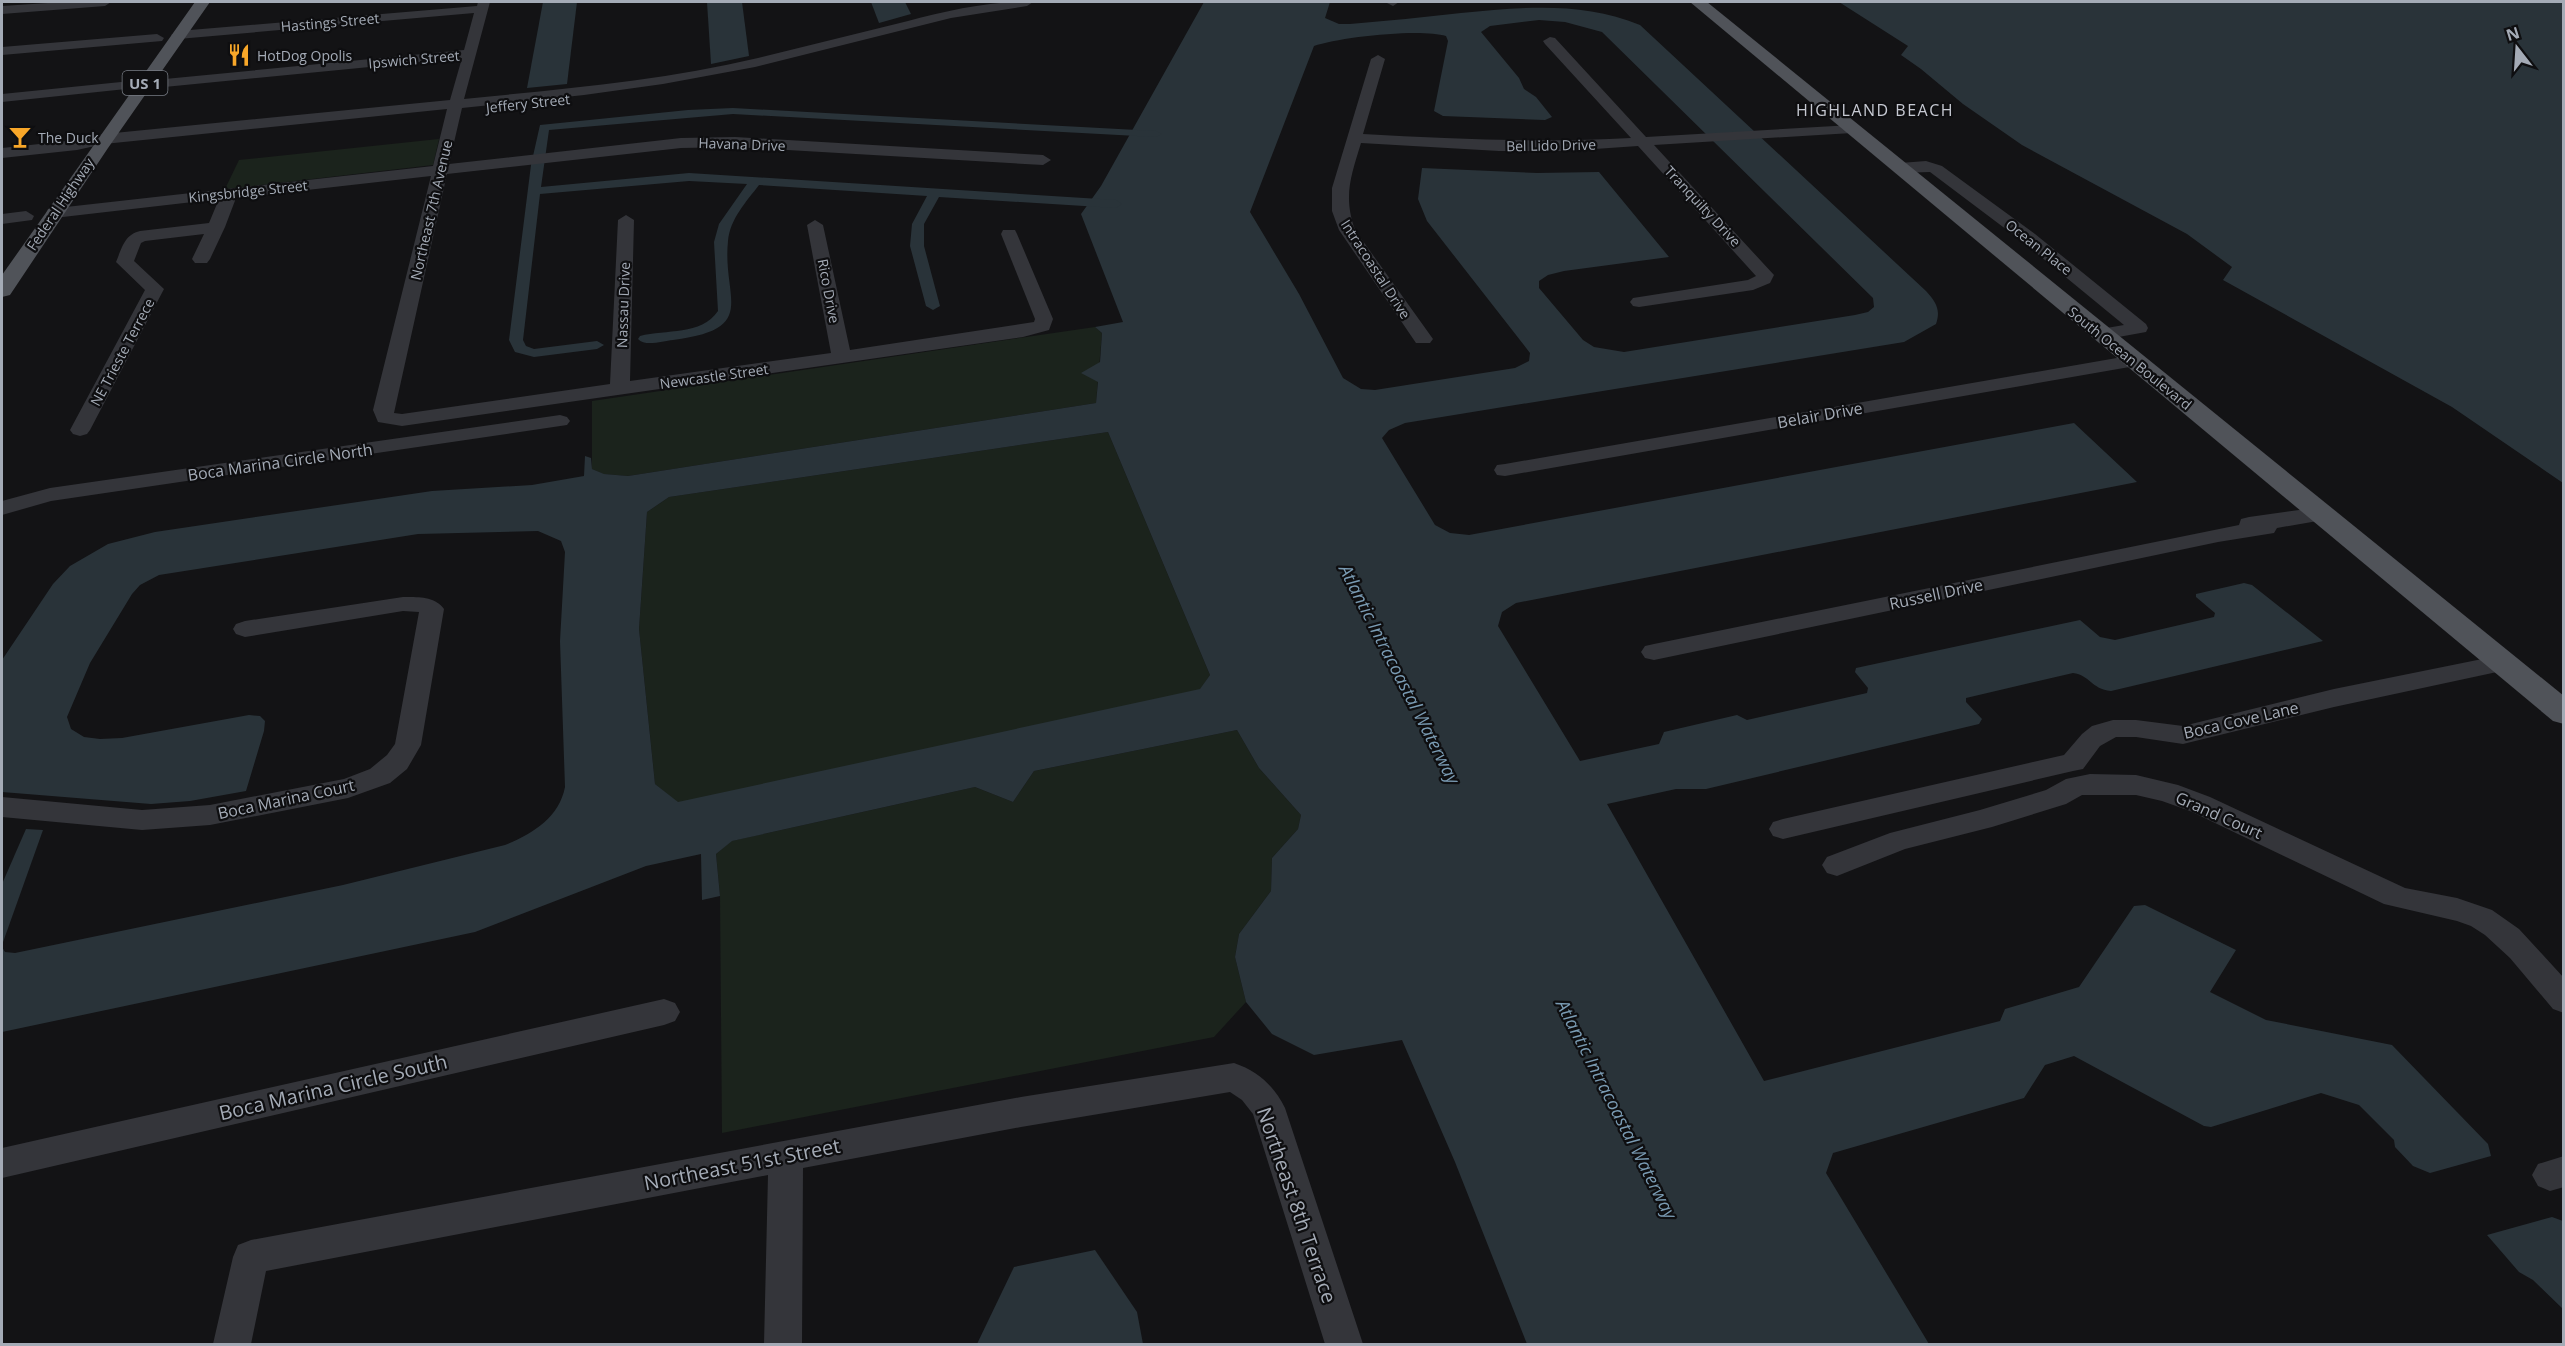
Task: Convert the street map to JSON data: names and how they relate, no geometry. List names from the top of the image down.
{
  "streets": {
    "main road": ["US 1", "Federal Highway", "South Ocean Boulevard"],
    "street": [
      "Hastings Street",
      "Ipswich Street",
      "Jeffery Street",
      "Havana Drive",
      "Bel Lido Drive",
      "Kingsbridge Street",
      "Tranquilty Drive",
      "Northeast 7th Avenue",
      "Ocean Place",
      "Intracoastal Drive",
      "Rico Drive",
      "Nassau Drive",
      "NE Trieste Terrece",
      "Newcastle Street",
      "Belair Drive",
      "Boca Marina Circle North",
      "Russell Drive",
      "Boca Cove Lane",
      "Boca Marina Court",
      "Grand Court",
      "Boca Marina Circle South",
      "Northeast 51st Street",
      "Northeast 8th Terrace"
    ]
  },
  "crossings": [
    ["Hastings Street", "Federal Highway"],
    ["Hastings Street", "Northeast 7th Avenue"],
    ["Ipswich Street", "Federal Highway"],
    ["Ipswich Street", "Northeast 7th Avenue"],
    ["Jeffery Street", "Federal Highway"],
    ["Jeffery Street", "Northeast 7th Avenue"],
    ["Havana Drive", "Kingsbridge Street"],
    ["Havana Drive", "Northeast 7th Avenue"],
    ["Bel Lido Drive", "Tranquilty Drive"],
    ["Bel Lido Drive", "Intracoastal Drive"],
    ["Bel Lido Drive", "South Ocean Boulevard"],
    ["Kingsbridge Street", "Federal Highway"],
    ["Kingsbridge Street", "Northeast 7th Avenue"],
    ["Northeast 7th Avenue", "Newcastle Street"],
    ["Ocean Place", "South Ocean Boulevard"],
    ["Rico Drive", "Newcastle Street"],
    ["Nassau Drive", "Newcastle Street"],
    ["South Ocean Boulevard", "Belair Drive"],
    ["South Ocean Boulevard", "Russell Drive"],
    ["South Ocean Boulevard", "Boca Cove Lane"],
    ["Northeast 51st Street", "Northeast 8th Terrace"]
  ],
  "districts": ["HIGHLAND BEACH"],
  "water": ["Atlantic Intracoastal Waterway"],
  "places": {
    "restaurant": ["HotDog Opolis"],
    "bar": ["The Duck"]
  },
  "north": "top"
}
